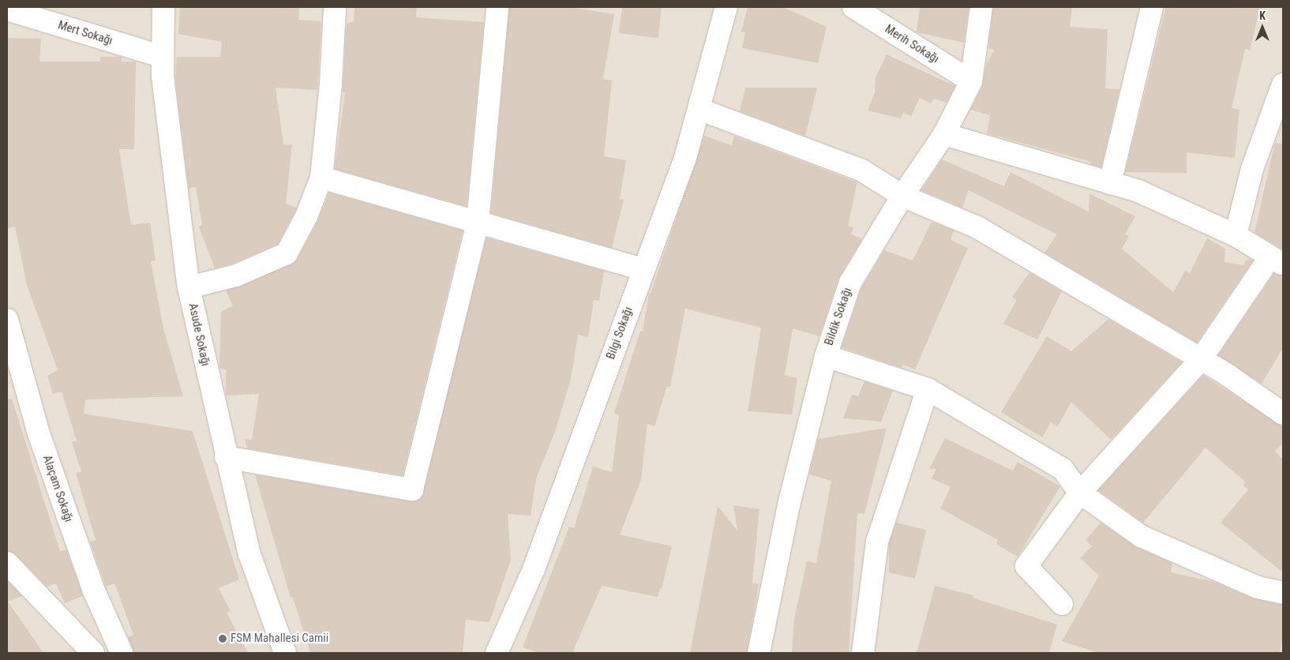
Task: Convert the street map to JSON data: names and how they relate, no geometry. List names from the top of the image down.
{
  "streets": {
    "street": [
      "Mert Sokağı",
      "Merih Sokağı",
      "Bildik Sokağı",
      "Bilgi Sokağı",
      "Asude Sokağı",
      "Alaçam Sokağı"
    ]
  },
  "crossings": [
    ["Mert Sokağı", "Asude Sokağı"],
    ["Merih Sokağı", "Bildik Sokağı"]
  ],
  "places": ["FSM Mahallesi Camii"],
  "north": "top"
}
